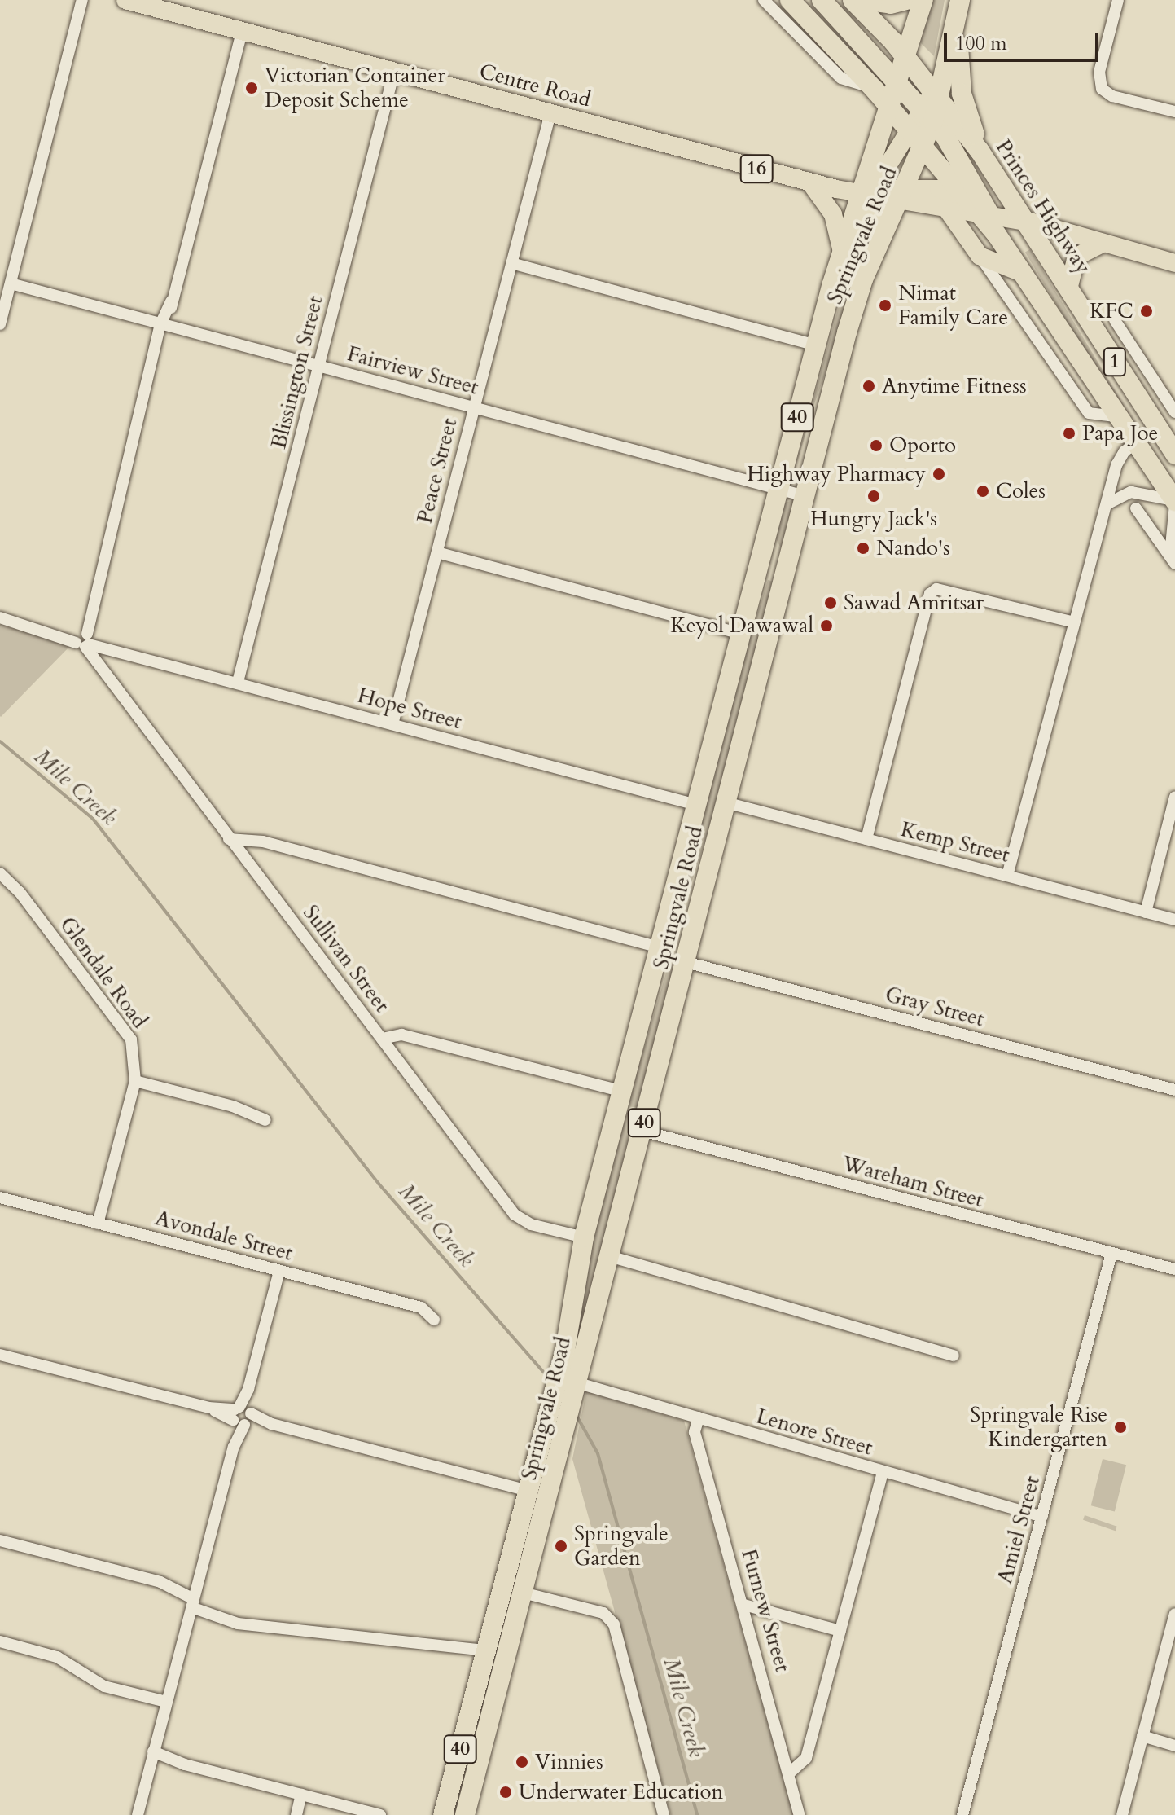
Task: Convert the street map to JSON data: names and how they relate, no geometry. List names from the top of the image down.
{
  "streets": {
    "highway": [
      "Princes Highway",
      "Springvale Road",
      "1",
      "40"
    ],
    "main road": ["Centre Road", "16"],
    "street": [
      "Fairview Street",
      "Blissington Street",
      "Peace Street",
      "Hope Street",
      "Kemp Street",
      "Sullivan Street",
      "Glendale Road",
      "Gray Street",
      "Wareham Street",
      "Avondale Street",
      "Lenore Street",
      "Amiel Street",
      "Furnew Street"
    ]
  },
  "crossings": [
    ["Centre Road", "16"],
    ["Centre Road", "Princes Highway"],
    ["Centre Road", "Springvale Road"],
    ["Centre Road", "Blissington Street"],
    ["Centre Road", "Peace Street"],
    ["16", "Princes Highway"],
    ["Princes Highway", "Springvale Road"],
    ["Springvale Road", "Fairview Street"],
    ["Springvale Road", "Hope Street"],
    ["Springvale Road", "Kemp Street"],
    ["Springvale Road", "Sullivan Street"],
    ["Springvale Road", "Gray Street"],
    ["Springvale Road", "Wareham Street"],
    ["Springvale Road", "Lenore Street"],
    ["Fairview Street", "Blissington Street"],
    ["Fairview Street", "Peace Street"],
    ["Blissington Street", "Hope Street"],
    ["Peace Street", "Hope Street"],
    ["Hope Street", "Sullivan Street"],
    ["Glendale Road", "Avondale Street"],
    ["Wareham Street", "Amiel Street"],
    ["Lenore Street", "Amiel Street"],
    ["Lenore Street", "Furnew Street"]
  ],
  "water": ["Mile Creek"],
  "places": [
    "Victorian Container Deposit Scheme",
    "Nimat Family Care",
    "KFC",
    "Anytime Fitness",
    "Papa Joe",
    "Oporto",
    "Highway Pharmacy",
    "Coles",
    "Hungry Jack's",
    "Nando's",
    "Sawad Amritsar",
    "Keyol Dawawal",
    "Springvale Rise Kindergarten",
    "Springvale Garden",
    "Vinnies",
    "Underwater Education"
  ],
  "scale_bar": "100 m"
}
